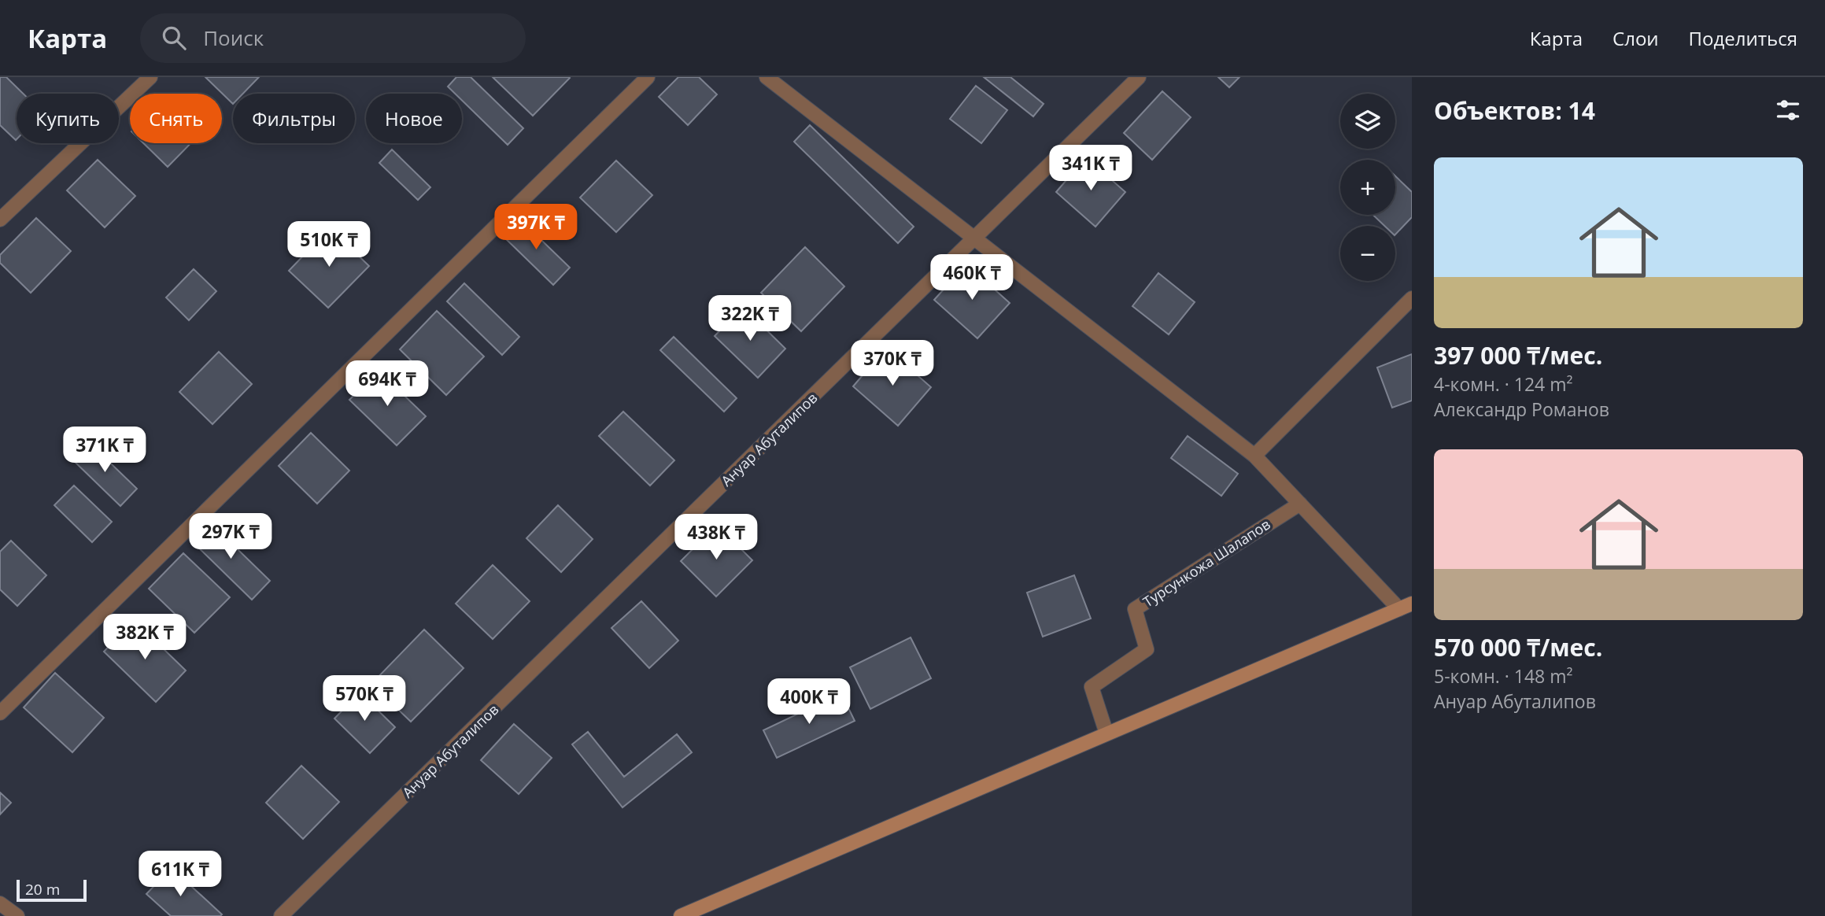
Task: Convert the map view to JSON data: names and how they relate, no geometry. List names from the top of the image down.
{
  "streets": {
    "street": ["Ануар Абуталипов", "Турсункожа Шалапов"]
  },
  "scale_bar": "20 m",
  "page": {
    "header": "Карта",
    "search": "Поиск",
    "nav": ["Карта", "Слои", "Поделиться"],
    "heading": "Объектов: 14",
    "map_buttons": ["+", "−"],
    "chip": [
      "Купить",
      "Снять",
      "Фильтры",
      "Новое"
    ],
    "list": [
      {
        "name": "397 000 ₸/мес.",
        "note": "4-комн. · 124 m² · Александр Романов"
      },
      {
        "name": "570 000 ₸/мес.",
        "note": "5-комн. · 148 m² · Ануар Абуталипов"
      }
    ],
    "price": [
      "341K ₸",
      "397K ₸",
      "510K ₸",
      "460K ₸",
      "322K ₸",
      "370K ₸",
      "694K ₸",
      "371K ₸",
      "297K ₸",
      "438K ₸",
      "382K ₸",
      "570K ₸",
      "400K ₸",
      "611K ₸"
    ],
    "scale": "20 m"
  }
}
